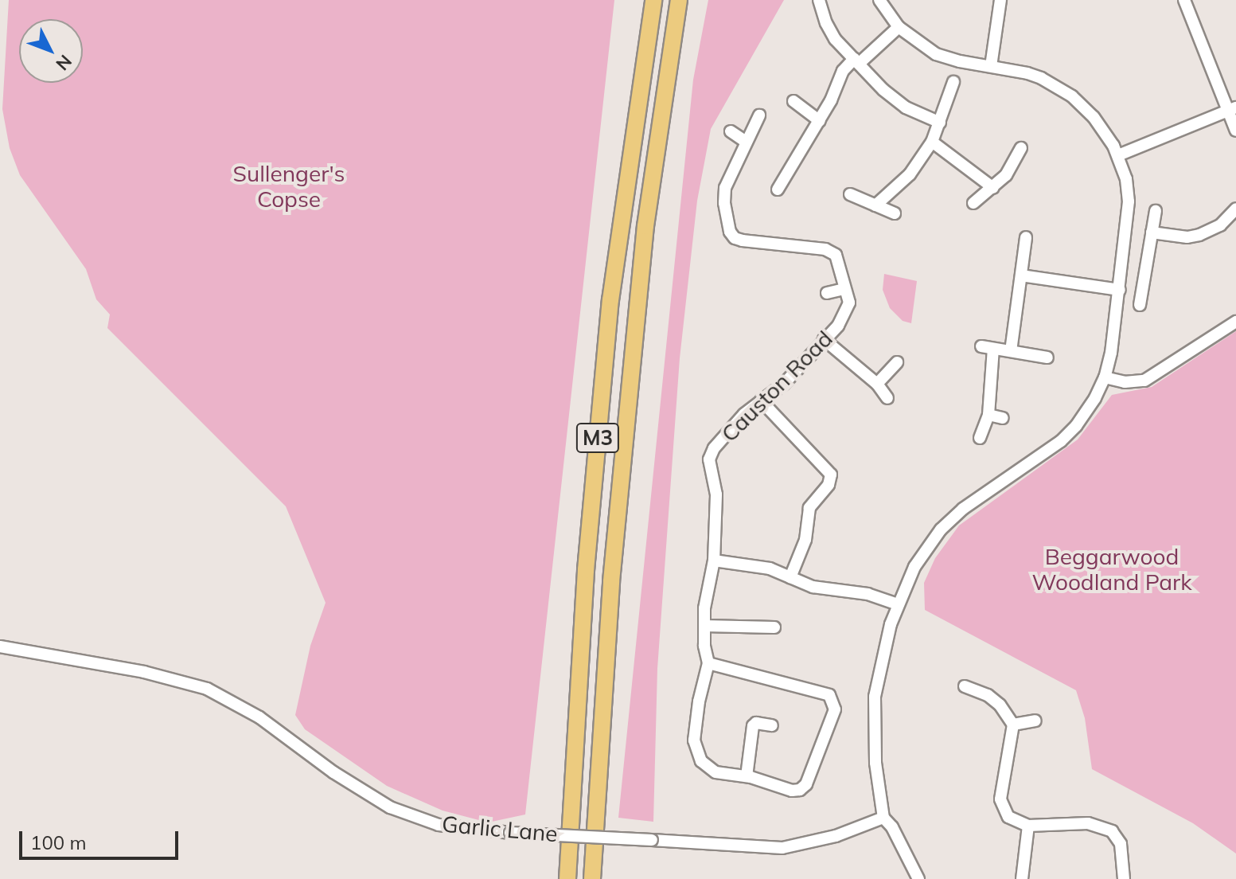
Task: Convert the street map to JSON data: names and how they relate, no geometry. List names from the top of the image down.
{
  "streets": {
    "highway": ["M3"],
    "street": ["Causton Road", "Garlic Lane"]
  },
  "parks": ["Sullenger's Copse", "Beggarwood Woodland Park"],
  "scale_bar": "100 m",
  "north": "bottom right"
}
